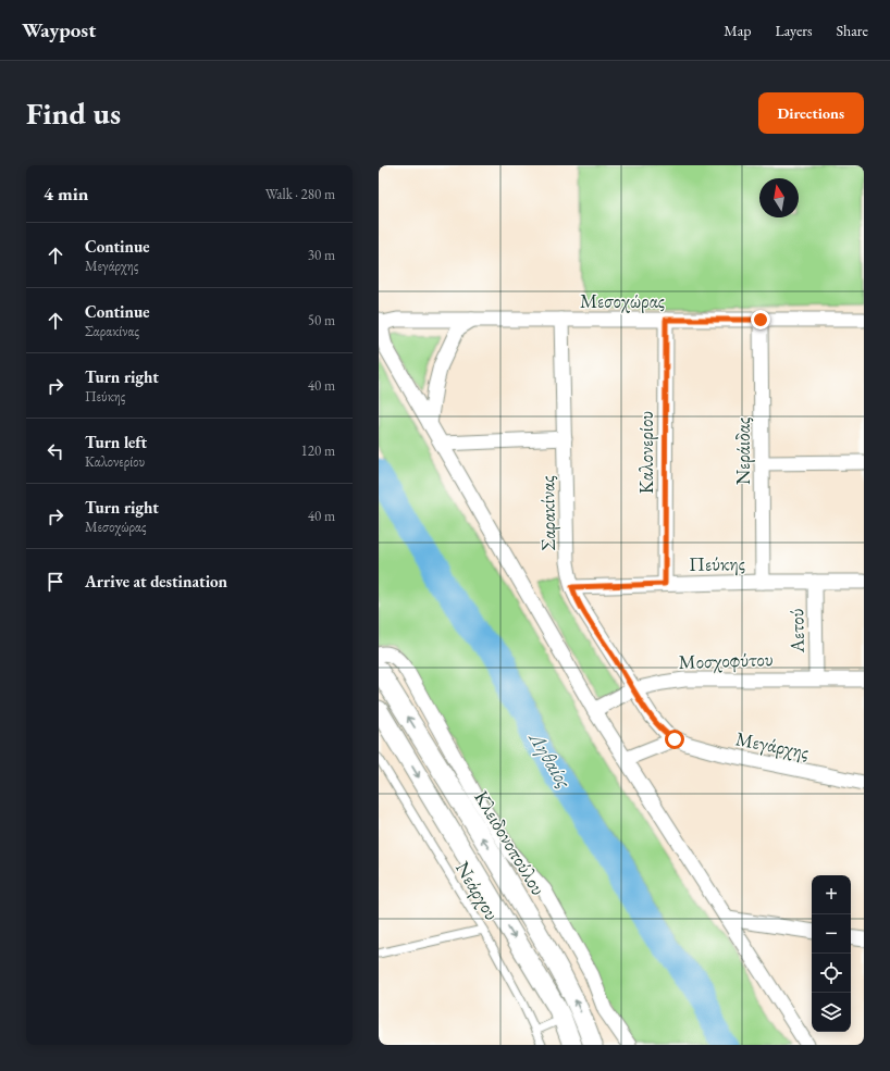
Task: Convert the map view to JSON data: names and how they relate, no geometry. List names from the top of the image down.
{
  "streets": {
    "street": [
      "Μεσοχώρας",
      "Νεράιδας",
      "Καλονερίου",
      "Σαρακίνας",
      "Πεύκης",
      "Αετού",
      "Μοσχοφύτου",
      "Μεγάρχης",
      "Κλειδονοπούλου"
    ],
    "lane": ["Νεάρχου"]
  },
  "crossings": [
    ["Μεσοχώρας", "Νεράιδας"],
    ["Μεσοχώρας", "Καλονερίου"],
    ["Μεσοχώρας", "Σαρακίνας"],
    ["Νεράιδας", "Πεύκης"],
    ["Καλονερίου", "Πεύκης"],
    ["Σαρακίνας", "Πεύκης"],
    ["Σαρακίνας", "Μοσχοφύτου"],
    ["Σαρακίνας", "Μεγάρχης"],
    ["Πεύκης", "Αετού"],
    ["Αετού", "Μοσχοφύτου"],
    ["Μοσχοφύτου", "Μεγάρχης"]
  ],
  "water": ["Ληθαίος"],
  "north": "top",
  "page": {
    "header": "Waypost",
    "nav": ["Map", "Layers", "Share"],
    "buttons": "Directions",
    "title": "Find us",
    "heading": ["4 min", "Walk · 280 m"],
    "list": [
      ["Continue", "Μεγάρχης", "30 m"],
      ["Continue", "Σαρακίνας", "50 m"],
      ["Turn right", "Πεύκης", "40 m"],
      ["Turn left", "Καλονερίου", "120 m"],
      ["Turn right", "Μεσοχώρας", "40 m"],
      "Arrive at destination"
    ],
    "map_buttons": ["+", "−"]
  }
}
